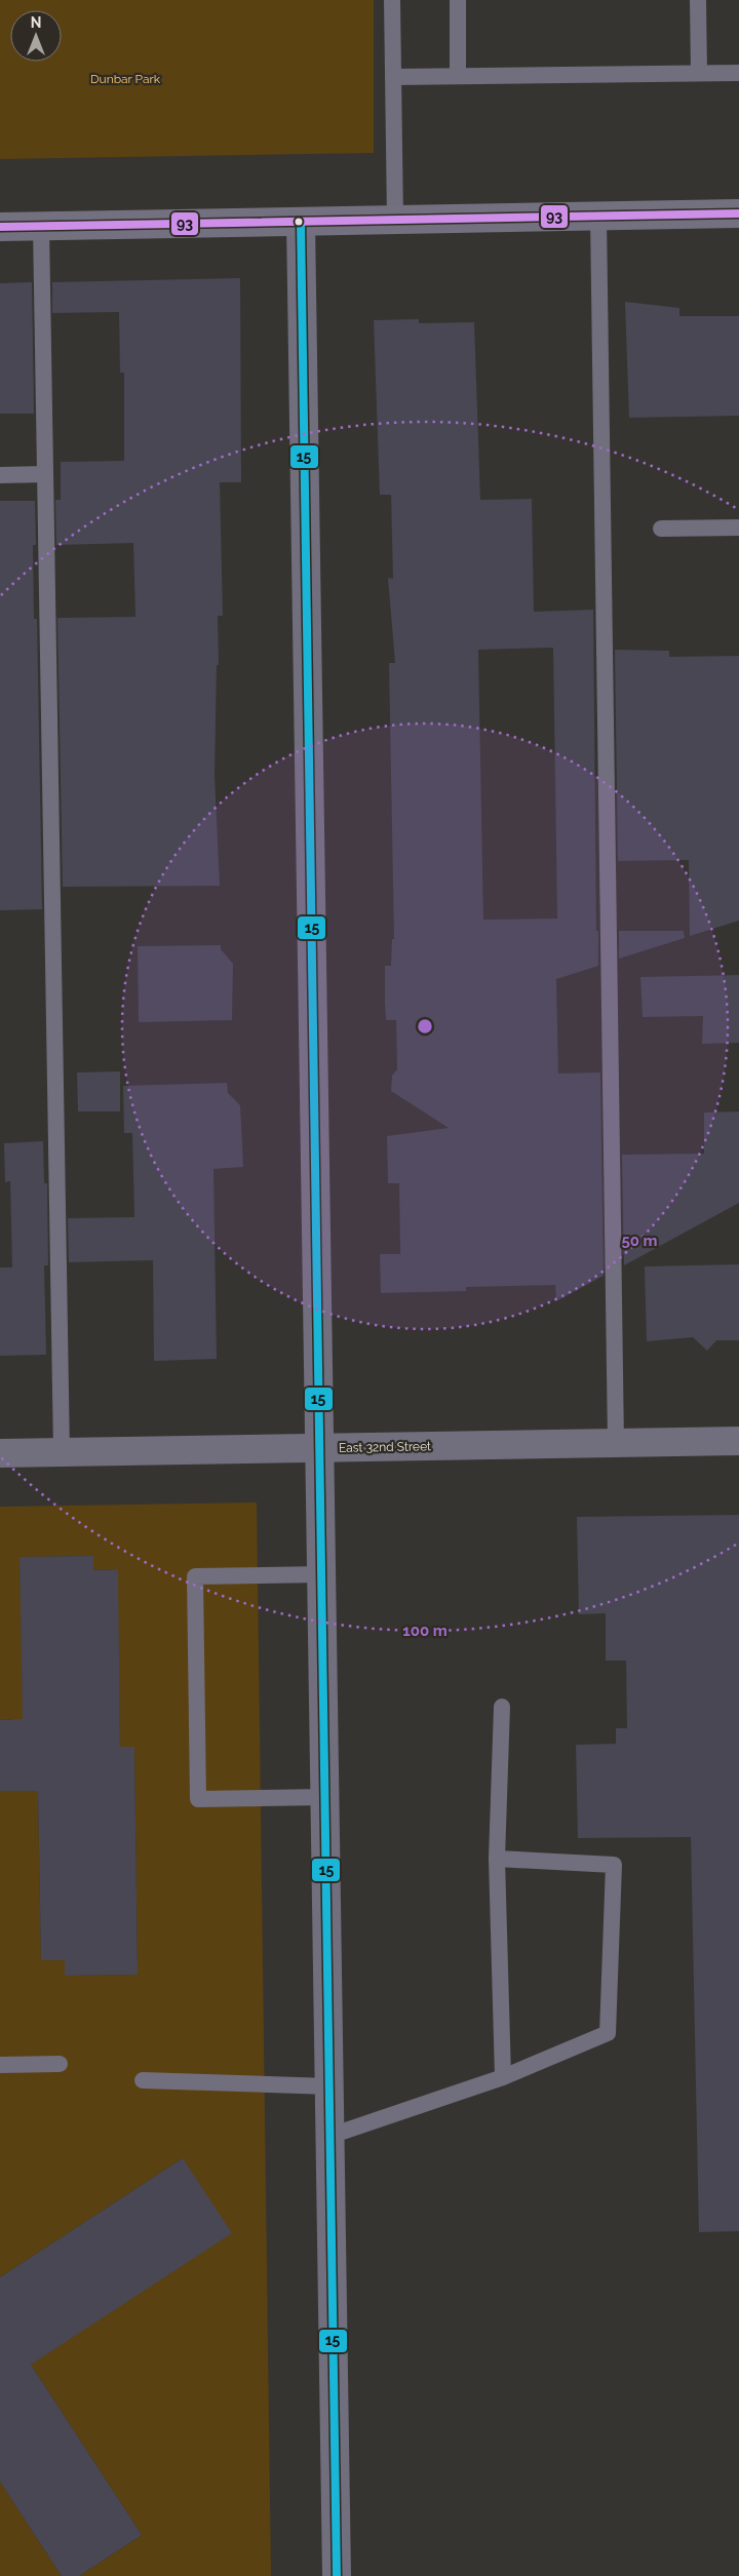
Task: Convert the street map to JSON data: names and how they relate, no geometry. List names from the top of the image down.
{
  "streets": {
    "street": ["East 32nd Street"]
  },
  "parks": ["Dunbar Park"],
  "lines": ["transit line 93", "transit line 15"],
  "north": "top",
  "rings": ["50 m", "100 m"]
}
